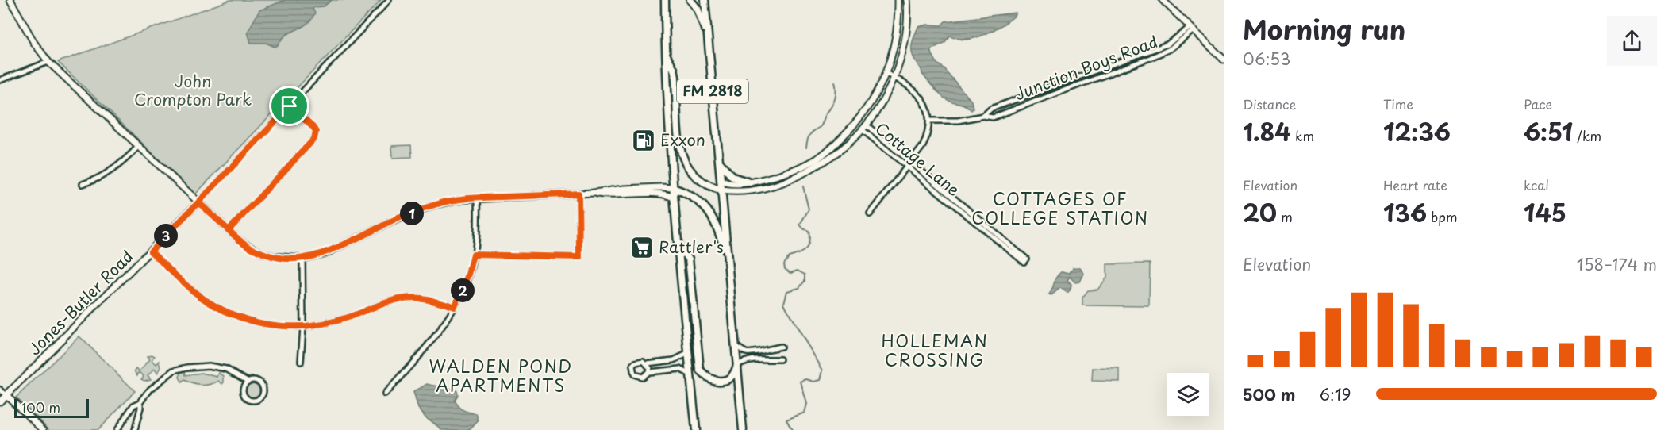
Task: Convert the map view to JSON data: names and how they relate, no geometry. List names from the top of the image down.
{
  "streets": {
    "highway": ["FM 2818"],
    "street": ["Junction Boys Road", "Cottage Lane", "Jones-Butler Road"]
  },
  "districts": ["COTTAGES OF COLLEGE STATION", "HOLLEMAN CROSSING", "WALDEN POND APARTMENTS"],
  "parks": ["John Crompton Park"],
  "places": {
    "fuel station": ["Exxon"],
    "supermarket": ["Rattler's"]
  },
  "scale_bar": "100 m",
  "page": {
    "heading": ["Morning run", "06:53"],
    "stats": [
      ["Distance", "1.84 km"],
      ["Time", "12:36"],
      ["Pace", "6:51 /km"],
      ["Elevation", "20 m"],
      ["Heart rate", "136 bpm"],
      ["kcal", "145"]
    ],
    "pins": ["1", "3", "2"],
    "chart": ["Elevation", "158–174 m"],
    "list": [
      {
        "name": "500 m",
        "note": "6:19"
      }
    ],
    "scale": "100 m"
  }
}
